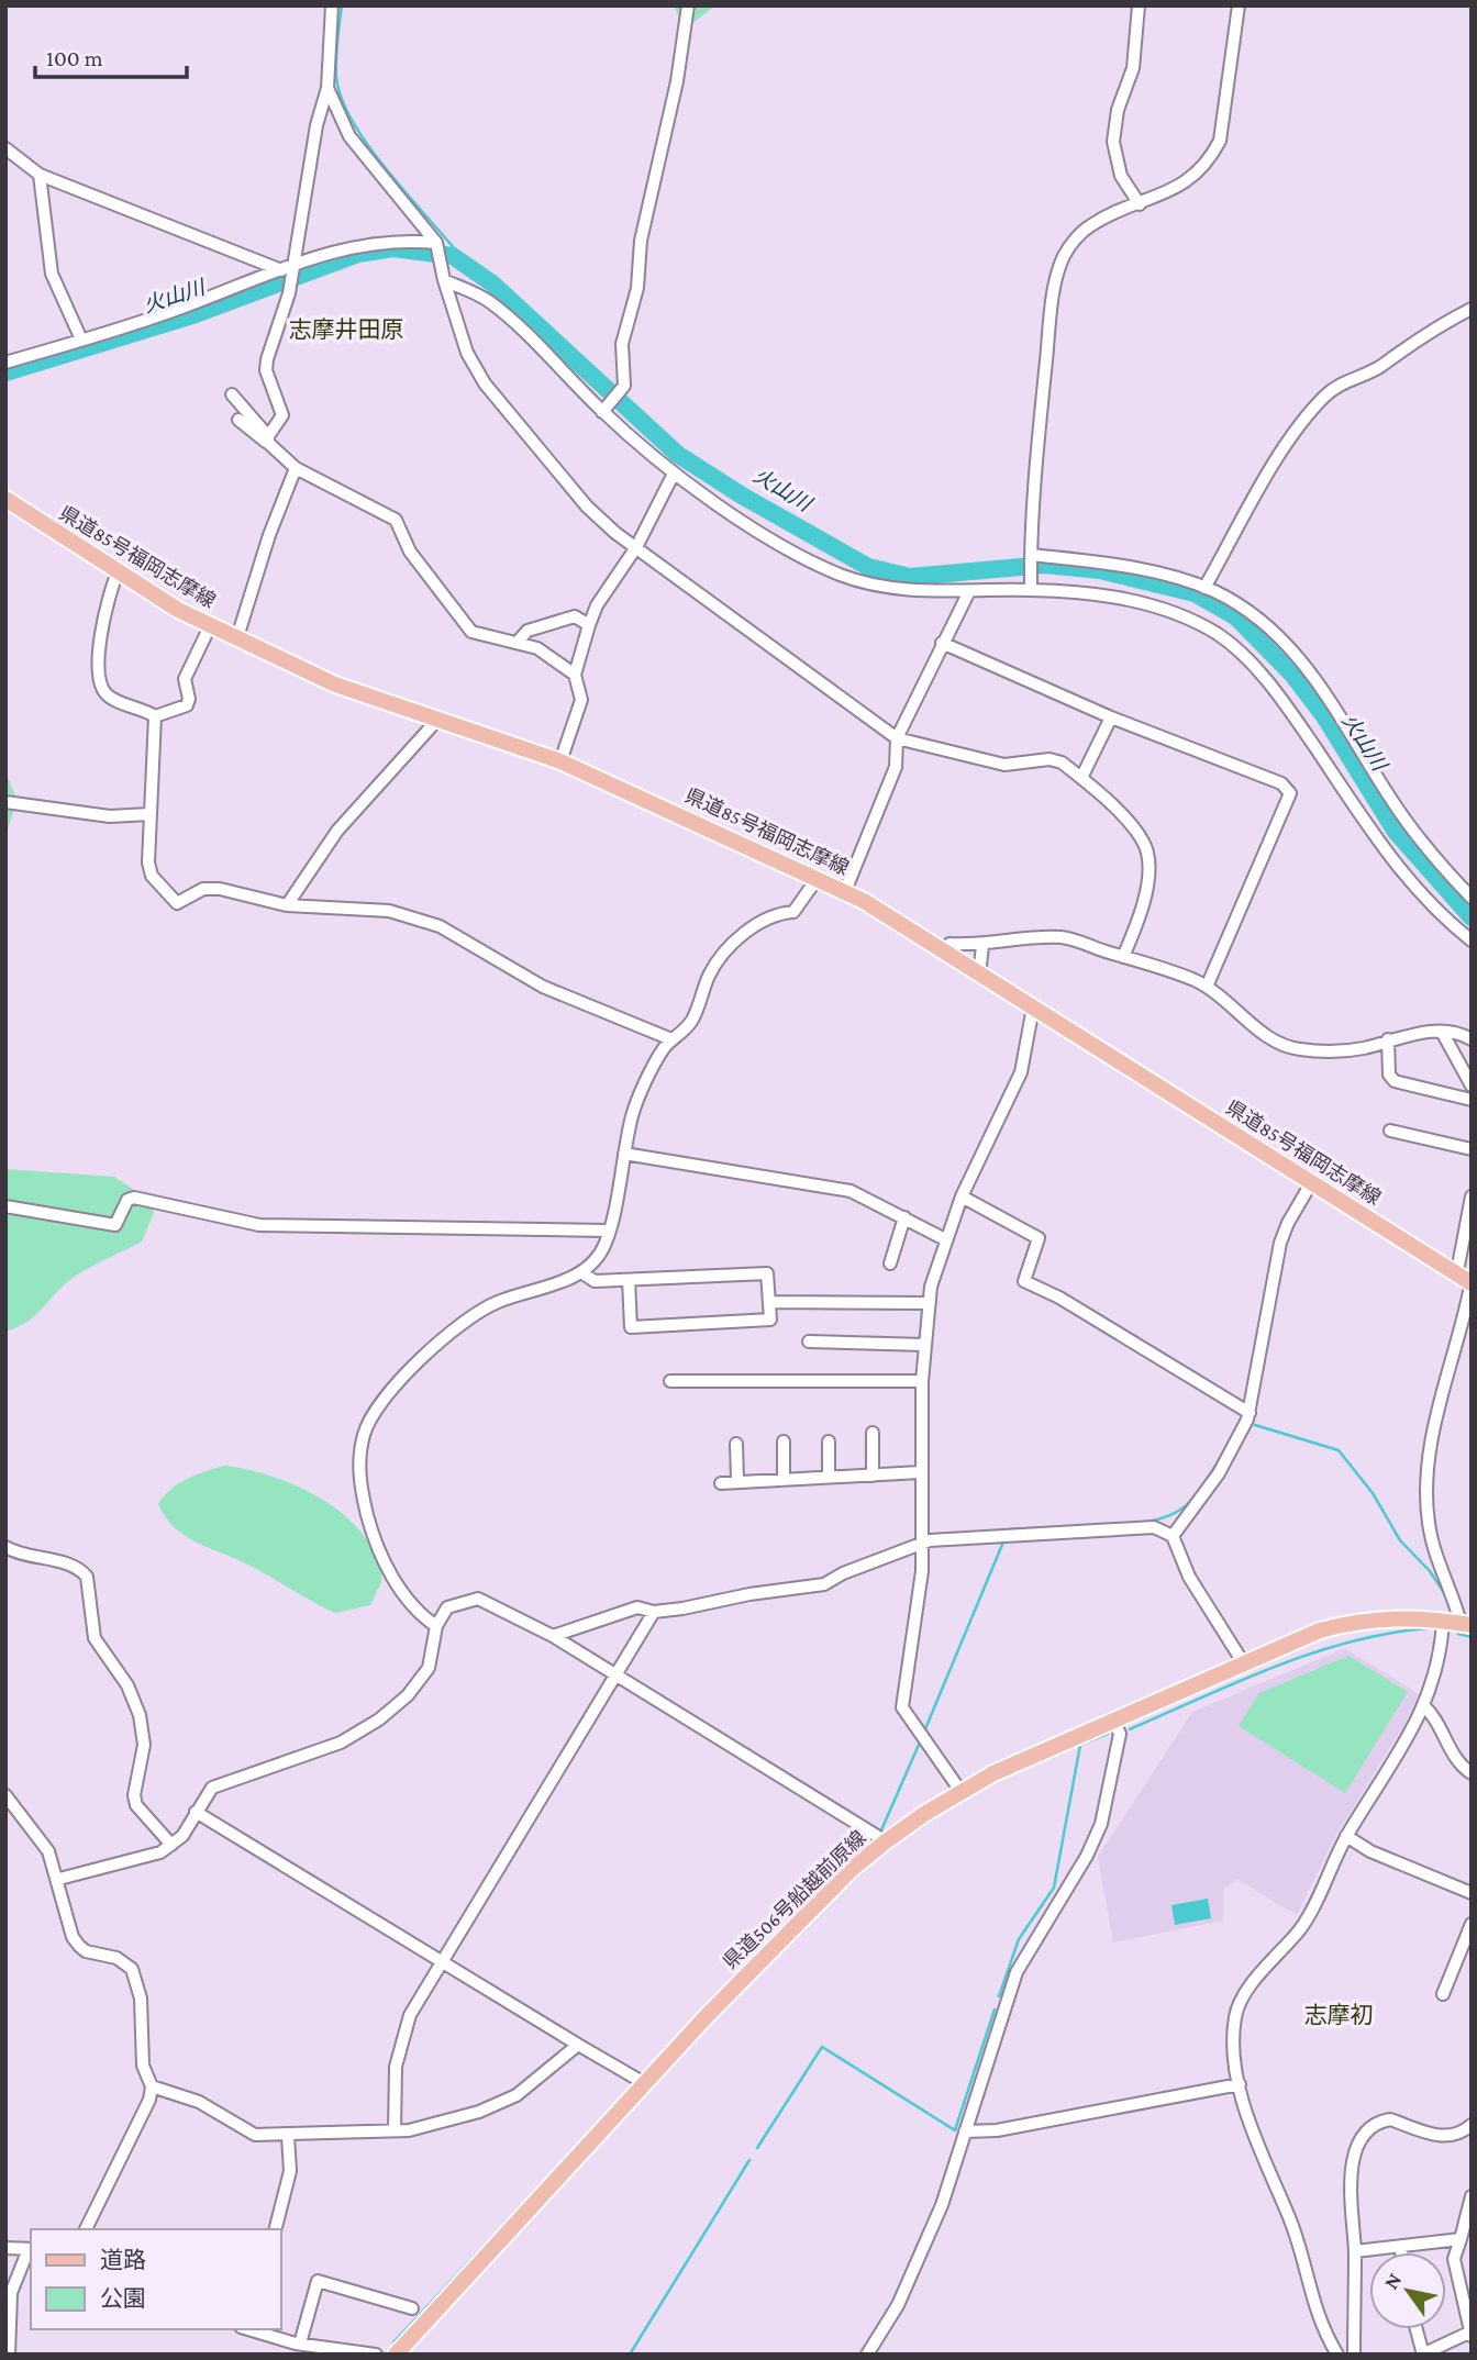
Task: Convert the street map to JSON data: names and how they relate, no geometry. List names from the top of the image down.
{
  "streets": {
    "main road": ["県道85号福岡志摩線", "県道506号船越前原線"]
  },
  "districts": ["志摩井田原", "志摩初"],
  "water": ["火山川"],
  "legend": ["道路", "公園"],
  "scale_bar": "100 m",
  "north": "top left"
}
